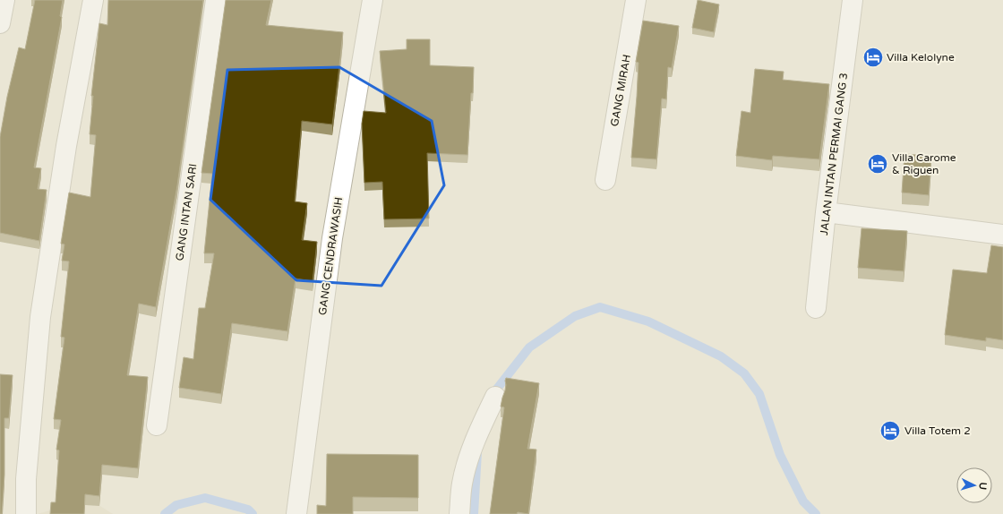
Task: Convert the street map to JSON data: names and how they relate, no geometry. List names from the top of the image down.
{
  "streets": {
    "street": [
      "GANG MIRAH",
      "JALAN INTAN PERMAI GANG 3",
      "GANG INTAN SARI",
      "GANG CENDRAWASIH"
    ]
  },
  "places": {
    "hotel": ["Villa Kelolyne", "Villa Carome & Riguen", "Villa Totem 2"]
  },
  "north": "right"
}
